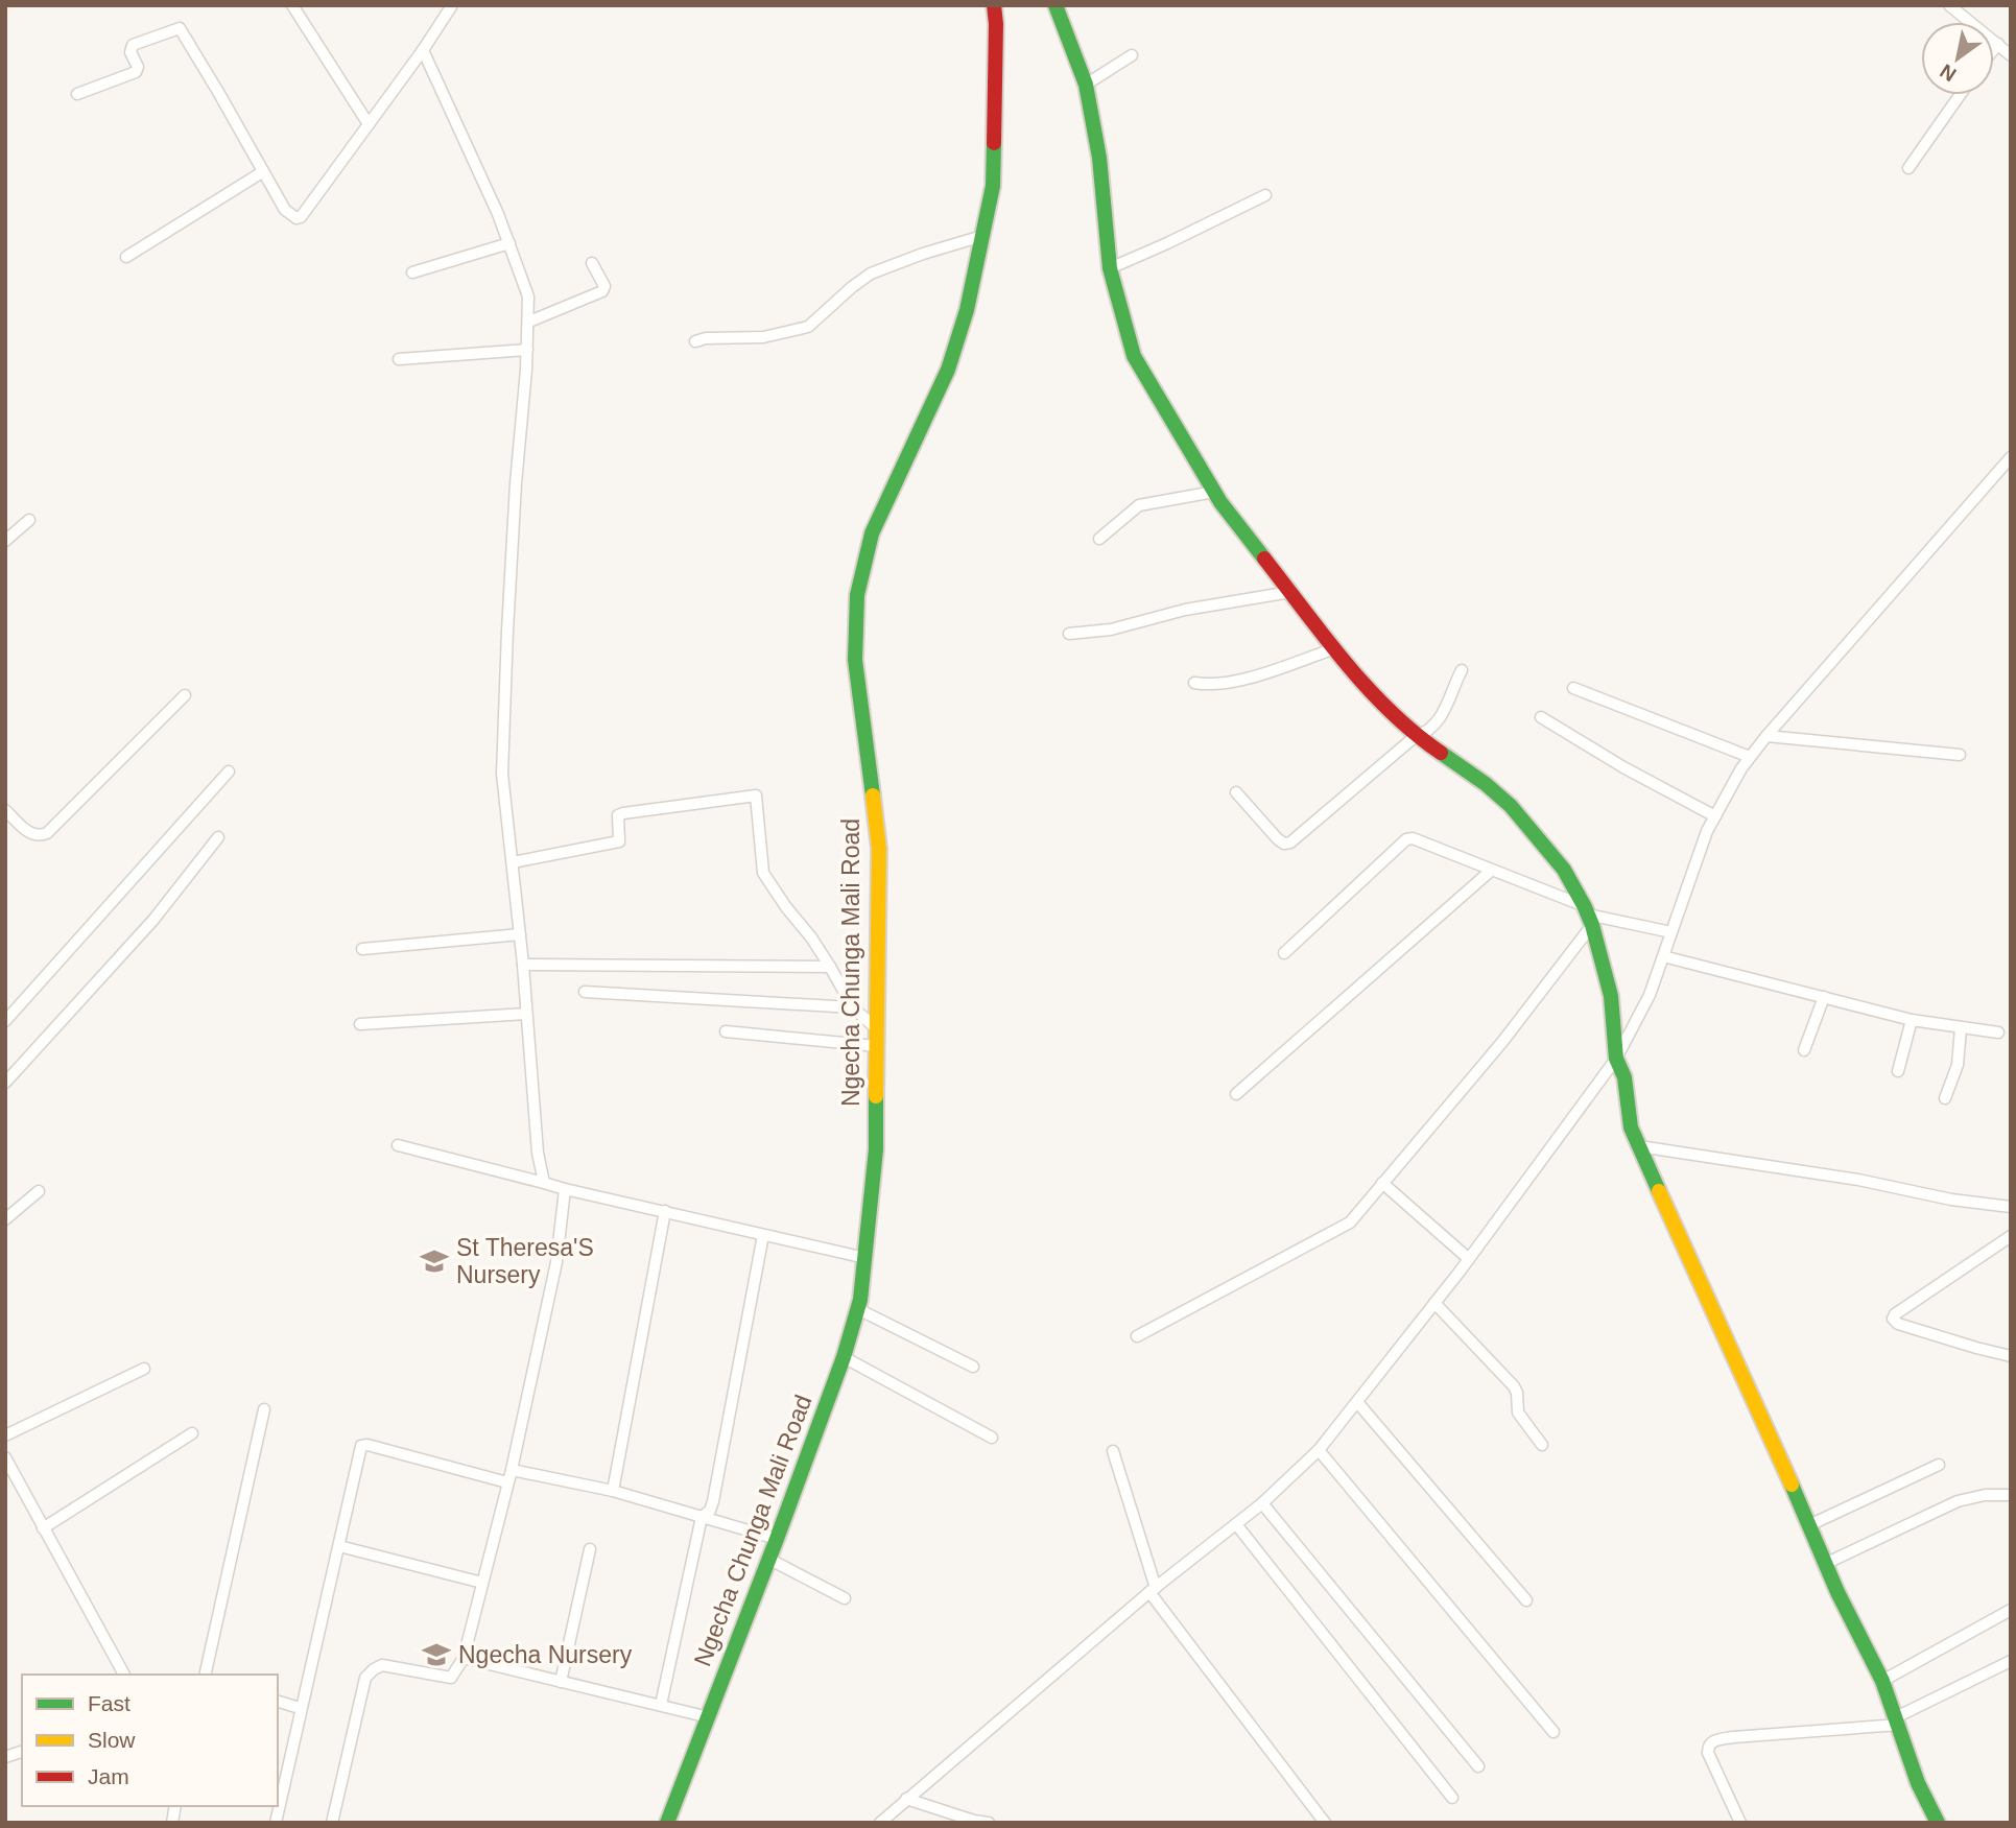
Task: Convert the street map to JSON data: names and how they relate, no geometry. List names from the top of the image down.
{
  "streets": {
    "street": ["Ngecha Chunga Mali Road"]
  },
  "places": {
    "school or university": ["St Theresa'S Nursery", "Ngecha Nursery"]
  },
  "legend": ["Fast", "Slow", "Jam"],
  "north": "bottom left"
}
